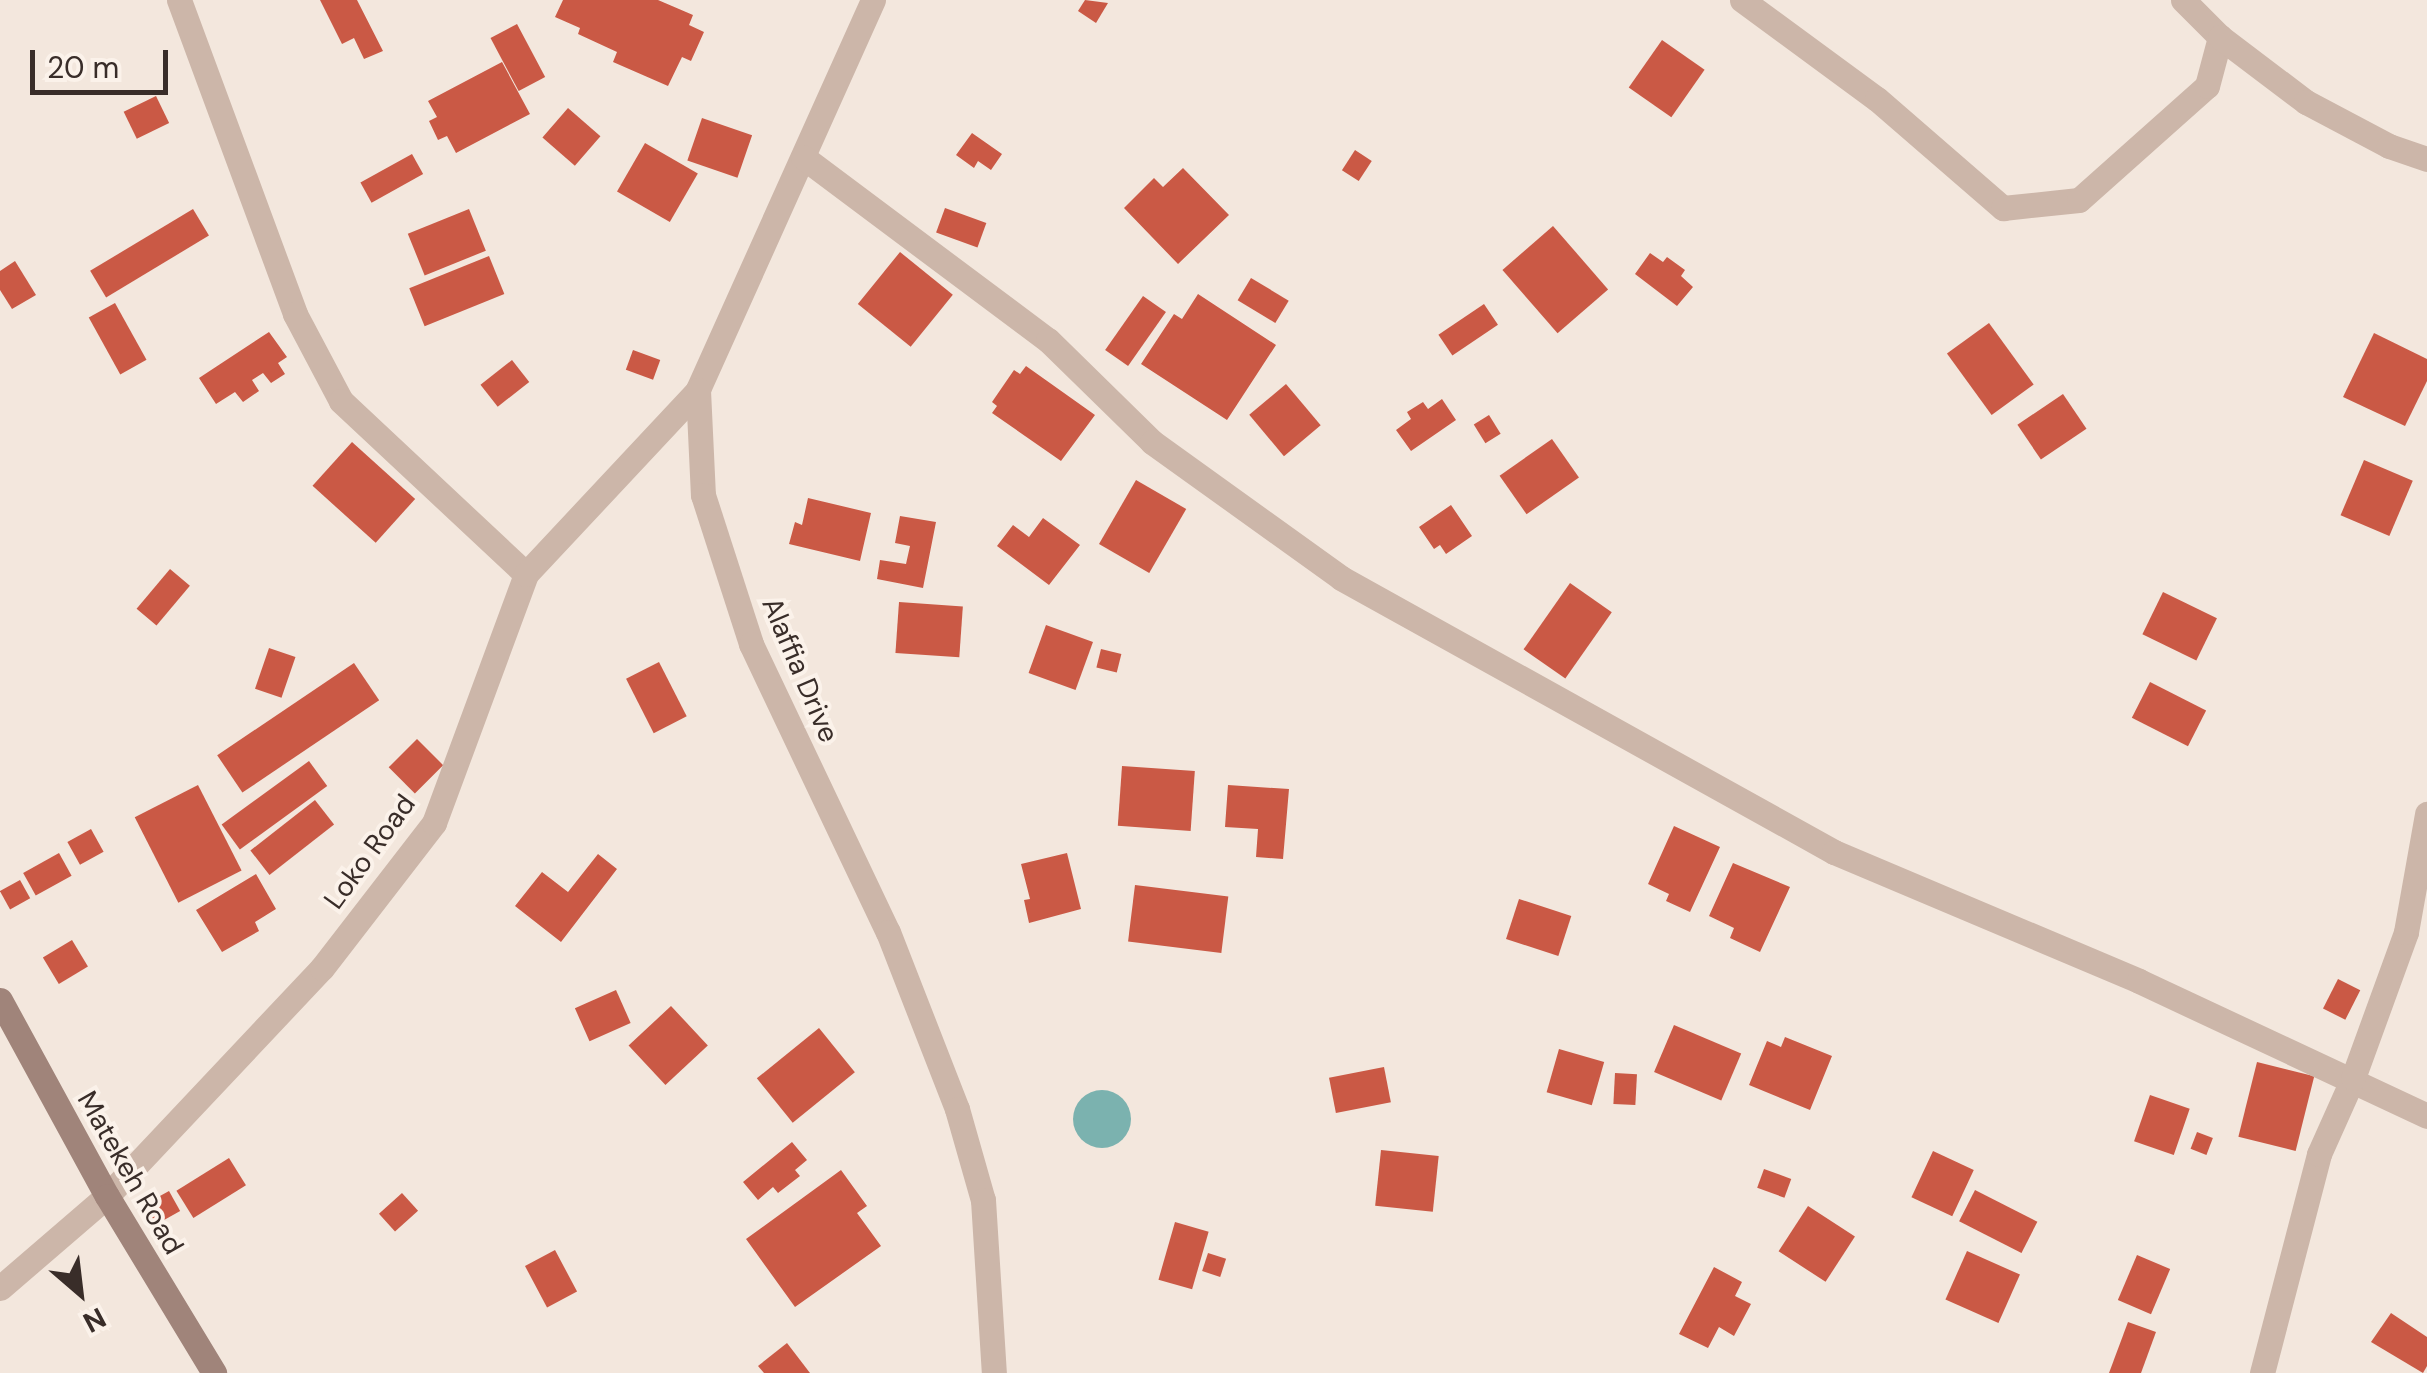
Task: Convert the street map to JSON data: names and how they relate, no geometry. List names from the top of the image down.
{
  "streets": {
    "street": ["Alaffia Drive", "Loko Road", "Matekeh Road"]
  },
  "crossings": [
    ["Alaffia Drive", "Loko Road"],
    ["Loko Road", "Matekeh Road"]
  ],
  "scale_bar": "20 m",
  "north": "bottom right"
}
